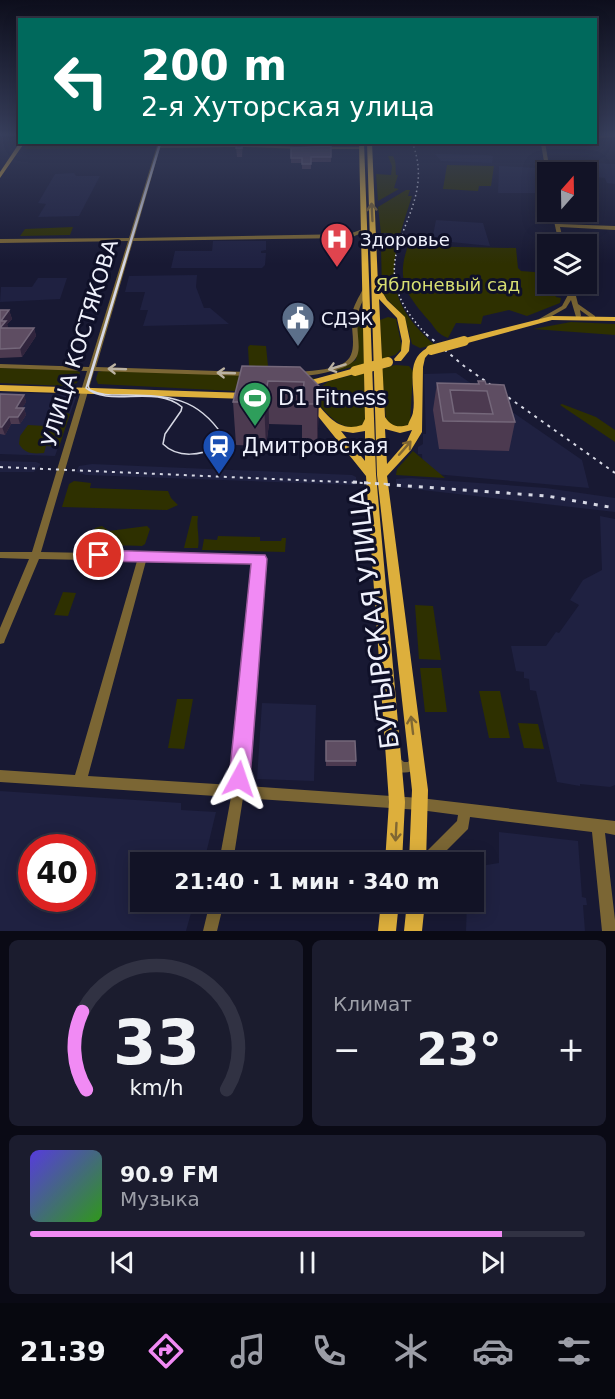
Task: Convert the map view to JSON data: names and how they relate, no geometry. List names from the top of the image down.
{
  "streets": {
    "main road": ["БУТЫРСКАЯ УЛИЦА"],
    "street": ["УЛИЦА КОСТЯКОВА"]
  },
  "parks": ["Яблоневый сад"],
  "places": {
    "hospital": ["Здоровье"],
    "public building": ["СДЭК"],
    "sports": ["D1 Fitness"],
    "station": ["Дмитровская"]
  },
  "north": "top",
  "page": {
    "turn": ["200 m", "2-я Хуторская улица"],
    "limit": "40",
    "trip": "21:40 · 1 мин · 340 m",
    "tile": "Климат",
    "heat": ["−", "23°", "+"],
    "song": ["90.9 FM", "Музыка"],
    "tabs": "21:39",
    "gauge": ["33", "km/h"]
  }
}
